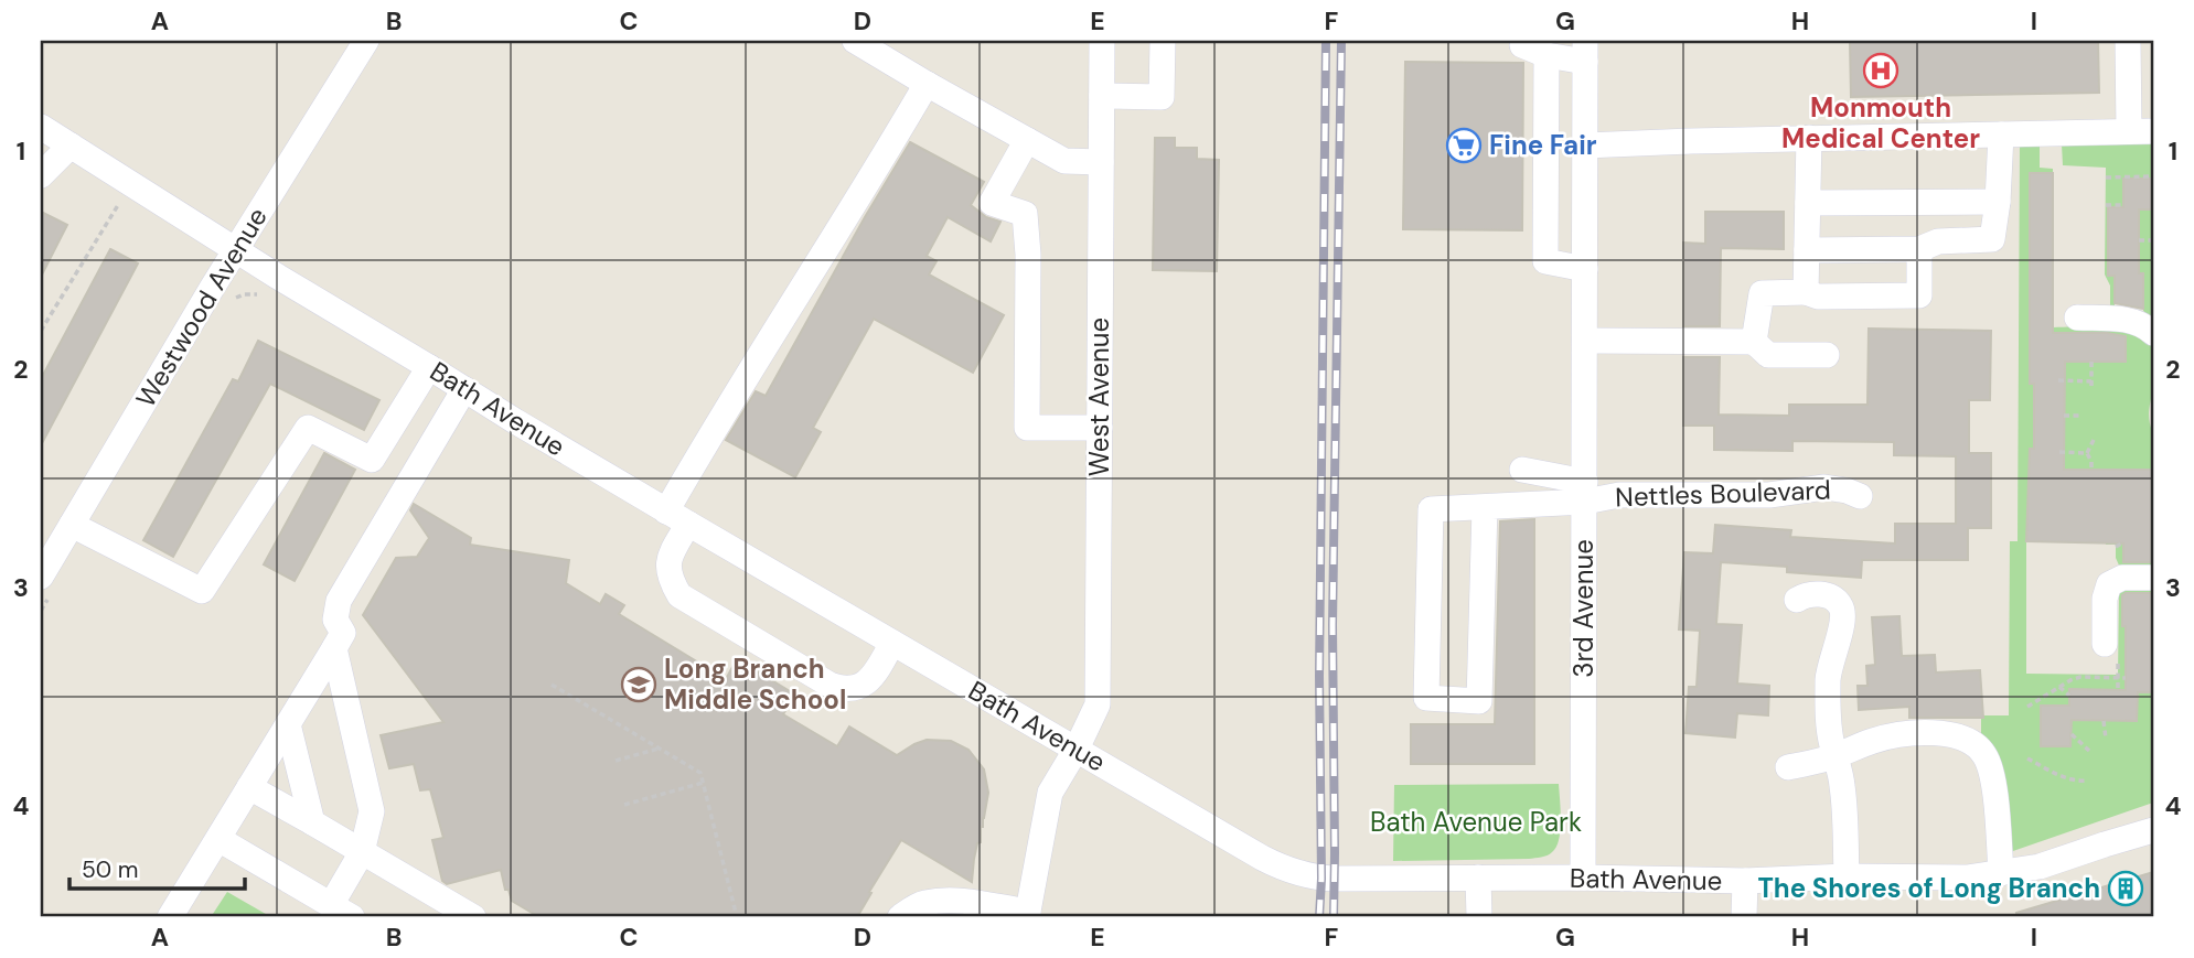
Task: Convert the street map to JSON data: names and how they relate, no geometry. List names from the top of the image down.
{
  "streets": {
    "street": [
      "Westwood Avenue",
      "West Avenue",
      "Bath Avenue",
      "Nettles Boulevard",
      "3rd Avenue"
    ]
  },
  "crossings": [
    ["Westwood Avenue", "Bath Avenue"],
    ["West Avenue", "Bath Avenue"],
    ["Bath Avenue", "3rd Avenue"],
    ["Nettles Boulevard", "3rd Avenue"]
  ],
  "parks": ["Bath Avenue Park"],
  "places": {
    "hospital": ["Monmouth Medical Center"],
    "supermarket": ["Fine Fair"],
    "school or university": ["Long Branch Middle School"],
    "building": ["The Shores of Long Branch"]
  },
  "scale_bar": "50 m",
  "grid": {
    "columns": [
      "A",
      "B",
      "C",
      "D",
      "E",
      "F",
      "G",
      "H",
      "I"
    ],
    "rows": [
      "1",
      "2",
      "3",
      "4"
    ]
  }
}
